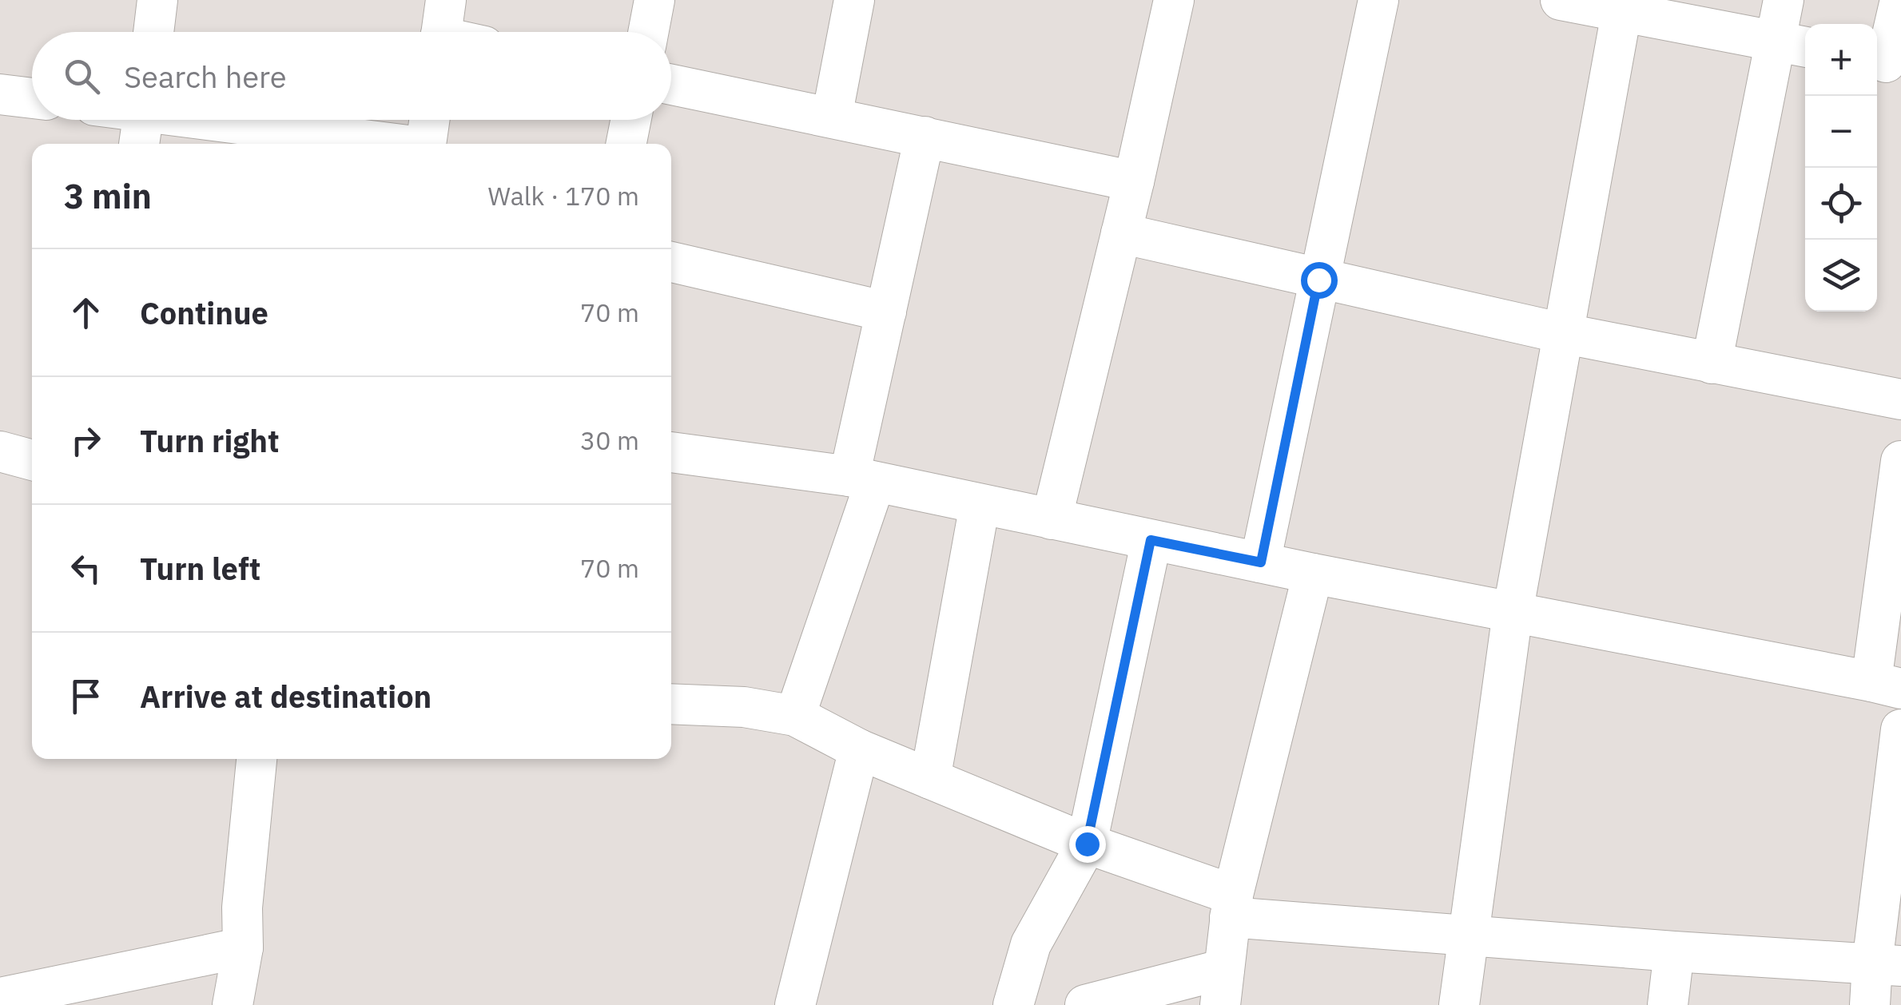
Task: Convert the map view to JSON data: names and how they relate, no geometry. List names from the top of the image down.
{
  "page": {
    "map_buttons": ["+", "−"],
    "search": "Search here",
    "heading": ["3 min", "Walk · 170 m"],
    "list": [
      ["Continue", "70 m"],
      ["Turn right", "30 m"],
      ["Turn left", "70 m"],
      "Arrive at destination"
    ]
  }
}
